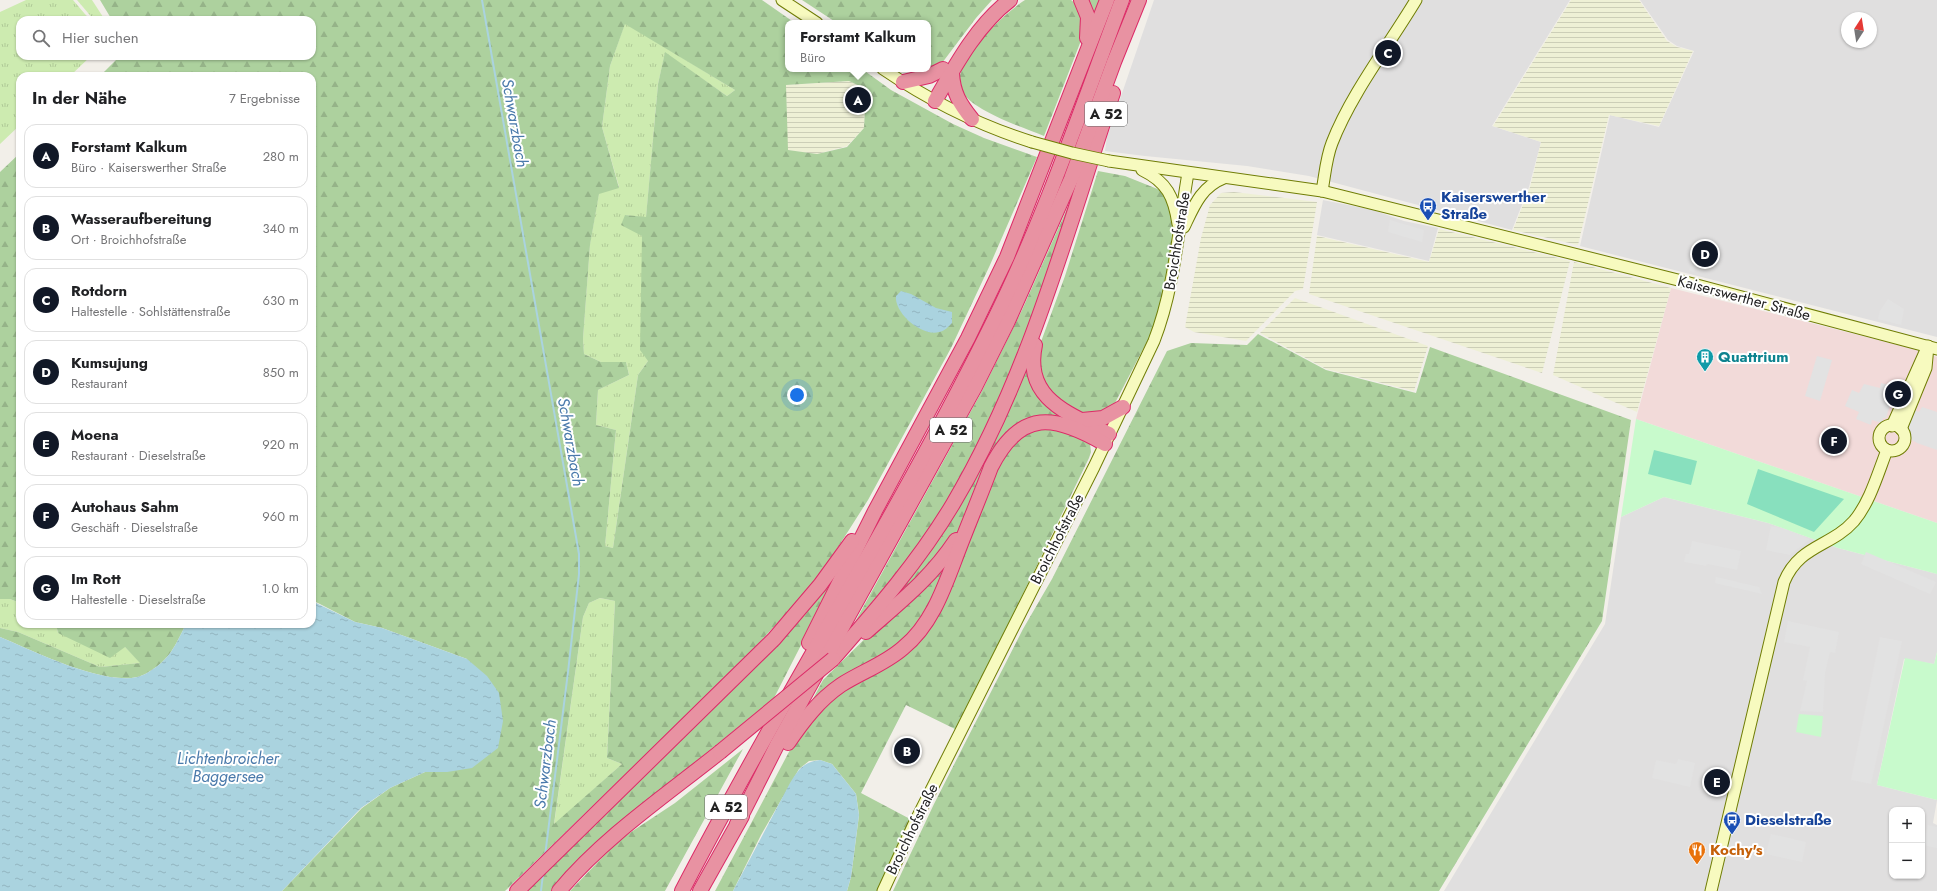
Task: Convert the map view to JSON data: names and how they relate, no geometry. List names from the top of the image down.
{
  "streets": {
    "highway": ["A 52"],
    "main road": ["Broichhofstraße", "Kaiserswerther Straße"]
  },
  "crossings": [
    ["Broichhofstraße", "Kaiserswerther Straße"]
  ],
  "water": ["Schwarzbach", "Lichtenbroicher Baggersee"],
  "places": {
    "bus stop": ["Kaiserswerther Straße", "Dieselstraße"],
    "building": ["Quattrium"],
    "restaurant": ["Kochy's"]
  },
  "north": "top",
  "page": {
    "search": "Hier suchen",
    "popup": ["Forstamt Kalkum", "Büro"],
    "pins": [
      "C",
      "A",
      "D",
      "G",
      "F",
      "B",
      "E"
    ],
    "heading": ["In der Nähe", "7 Ergebnisse"],
    "list": [
      {
        "mark": "A",
        "name": "Forstamt Kalkum",
        "note": "Büro · Kaiserswerther Straße",
        "value": "280 m"
      },
      {
        "mark": "B",
        "name": "Wasseraufbereitung",
        "note": "Ort · Broichhofstraße",
        "value": "340 m"
      },
      {
        "mark": "C",
        "name": "Rotdorn",
        "note": "Haltestelle · Sohlstättenstraße",
        "value": "630 m"
      },
      {
        "mark": "D",
        "name": "Kumsujung",
        "note": "Restaurant",
        "value": "850 m"
      },
      {
        "mark": "E",
        "name": "Moena",
        "note": "Restaurant · Dieselstraße",
        "value": "920 m"
      },
      {
        "mark": "F",
        "name": "Autohaus Sahm",
        "note": "Geschäft · Dieselstraße",
        "value": "960 m"
      },
      {
        "mark": "G",
        "name": "Im Rott",
        "note": "Haltestelle · Dieselstraße",
        "value": "1.0 km"
      }
    ],
    "map_buttons": ["+", "−"]
  }
}
